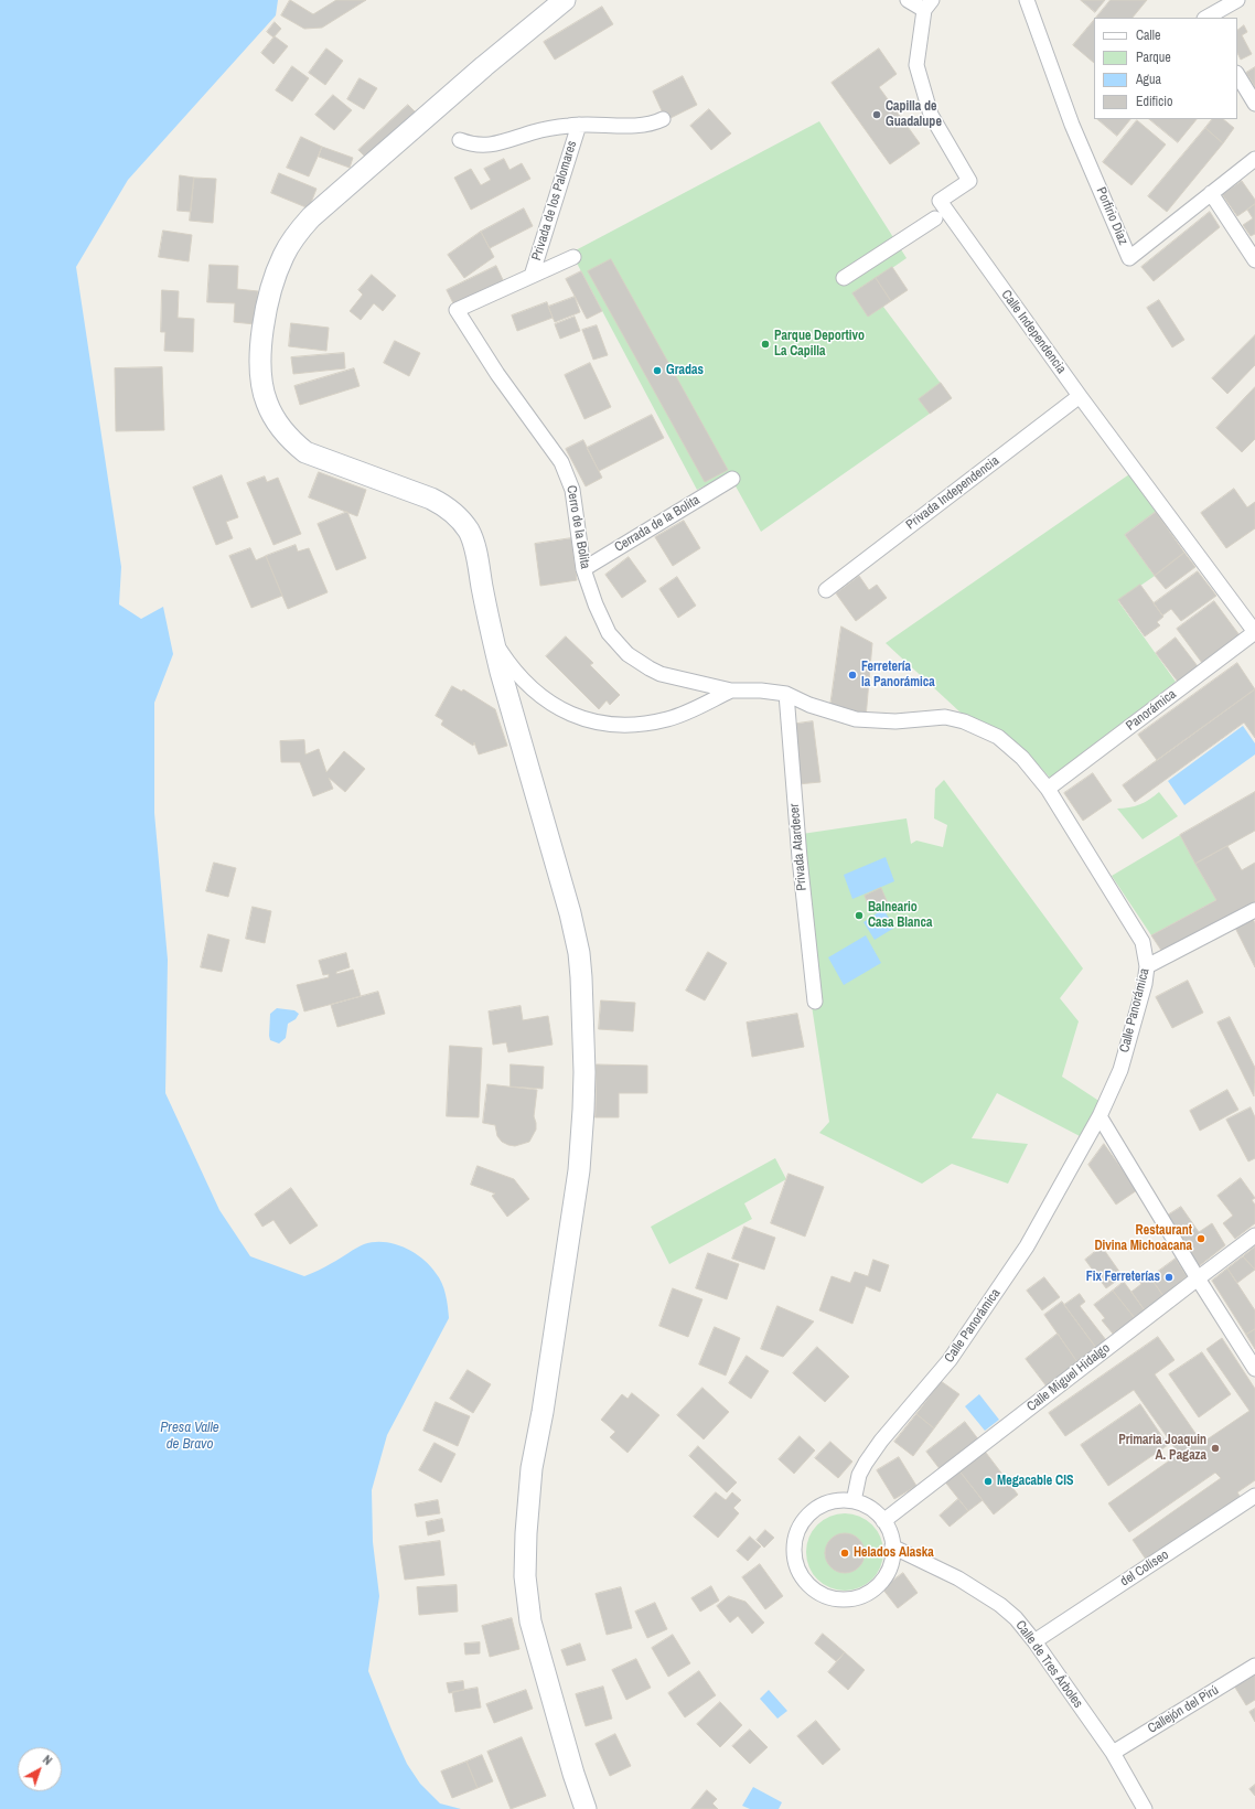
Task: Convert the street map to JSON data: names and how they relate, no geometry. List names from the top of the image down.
{
  "streets": {
    "street": [
      "Privada de los Palomares",
      "Porfirio Díaz",
      "Calle Independencia",
      "Privada Independencia",
      "Cerrada de la Bolita",
      "Cerro de la Bolita",
      "Panorámica",
      "Privada Atardecer",
      "Calle Panorámica",
      "Calle Miguel Hidalgo",
      "del Coliseo",
      "Calle de Tres Árboles",
      "Callejón del Pirú"
    ]
  },
  "crossings": [
    ["Privada de los Palomares", "Cerro de la Bolita"],
    ["Calle Independencia", "Privada Independencia"],
    ["Calle Independencia", "Panorámica"],
    ["Cerrada de la Bolita", "Cerro de la Bolita"],
    ["Cerro de la Bolita", "Calle Panorámica"],
    ["Panorámica", "Calle Panorámica"],
    ["Privada Atardecer", "Calle Panorámica"],
    ["Calle Panorámica", "Calle Miguel Hidalgo"],
    ["Calle Panorámica", "Calle de Tres Árboles"],
    ["Calle Miguel Hidalgo", "Calle de Tres Árboles"],
    ["del Coliseo", "Calle de Tres Árboles"],
    ["Calle de Tres Árboles", "Callejón del Pirú"]
  ],
  "water": ["Presa Valle de Bravo"],
  "places": [
    "Capilla de Guadalupe",
    "Parque Deportivo La Capilla",
    "Gradas",
    "Ferretería la Panorámica",
    "Balneario Casa Blanca",
    "Restaurant Divina Michoacana",
    "Fix Ferreterías",
    "Primaria Joaquin A. Pagaza",
    "Megacable CIS",
    "Helados Alaska"
  ],
  "legend": [
    "Calle",
    "Parque",
    "Agua",
    "Edificio"
  ],
  "north": "top right"
}
